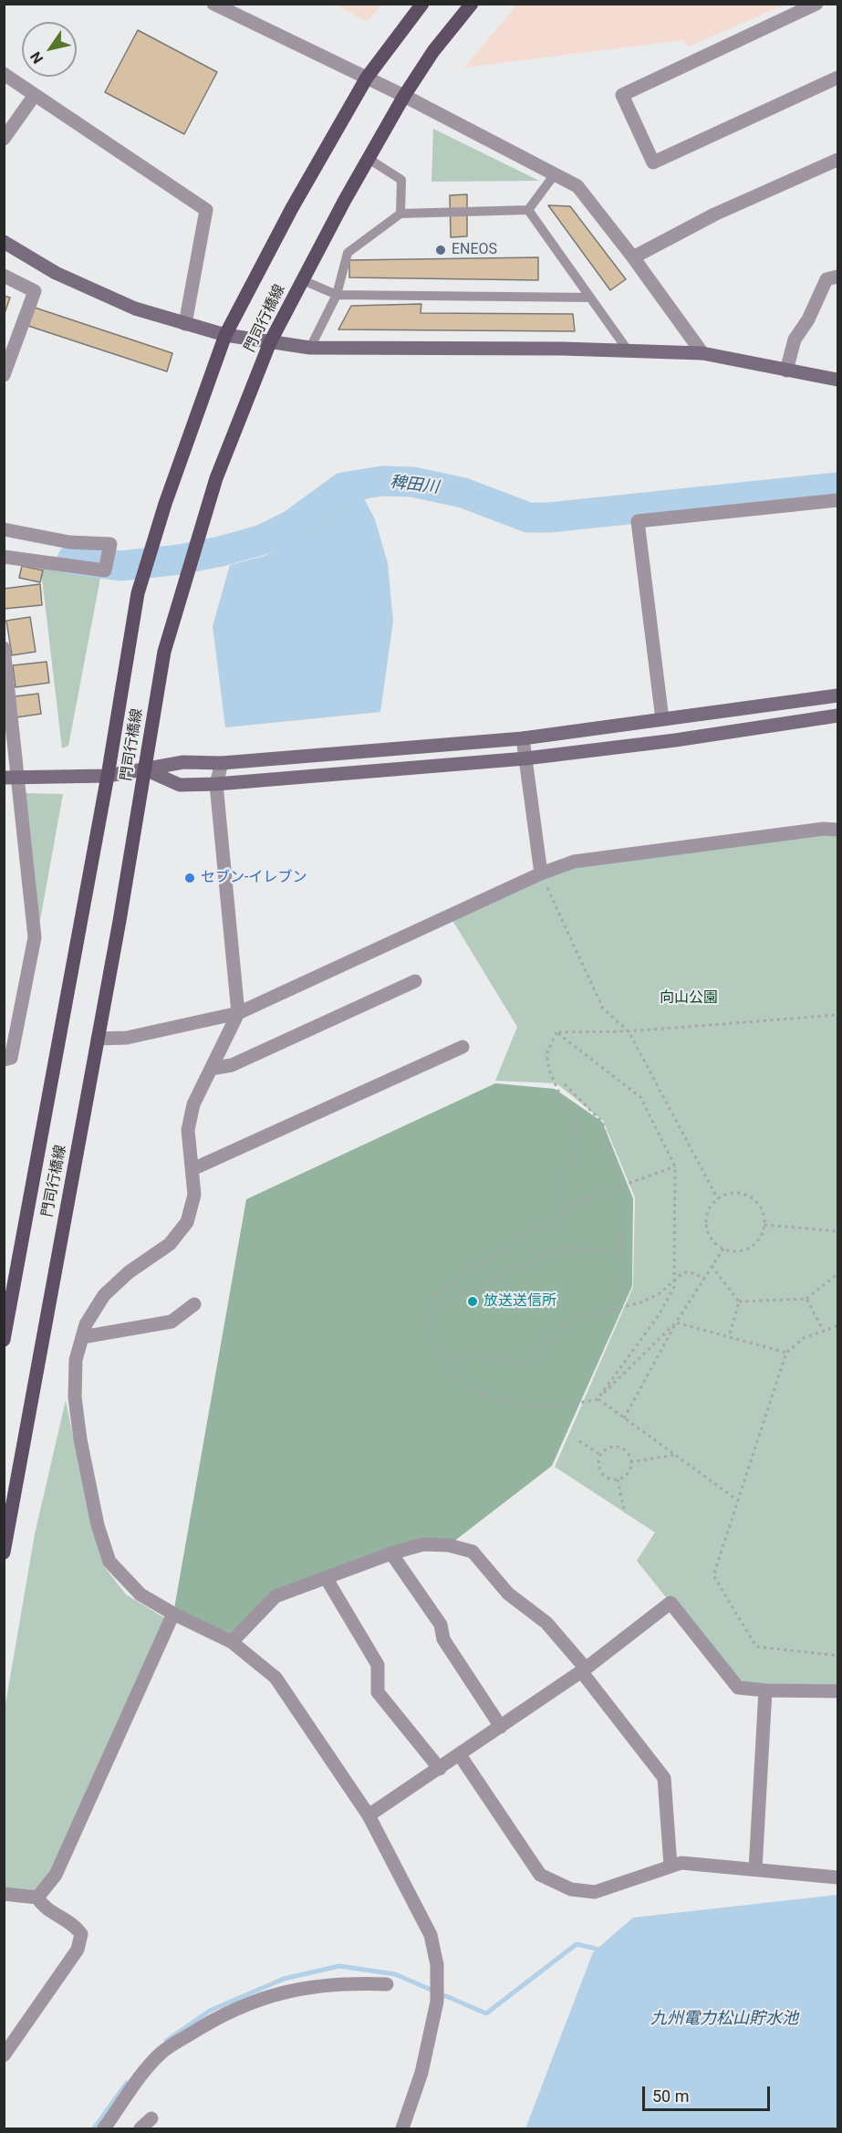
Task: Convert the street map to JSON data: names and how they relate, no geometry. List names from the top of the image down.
{
  "streets": {
    "main road": ["門司行橋線"]
  },
  "water": ["稗田川", "九州電力松山貯水池"],
  "parks": ["向山公園"],
  "places": ["ENEOS", "セブン-イレブン", "放送送信所"],
  "scale_bar": "50 m",
  "north": "bottom left"
}
